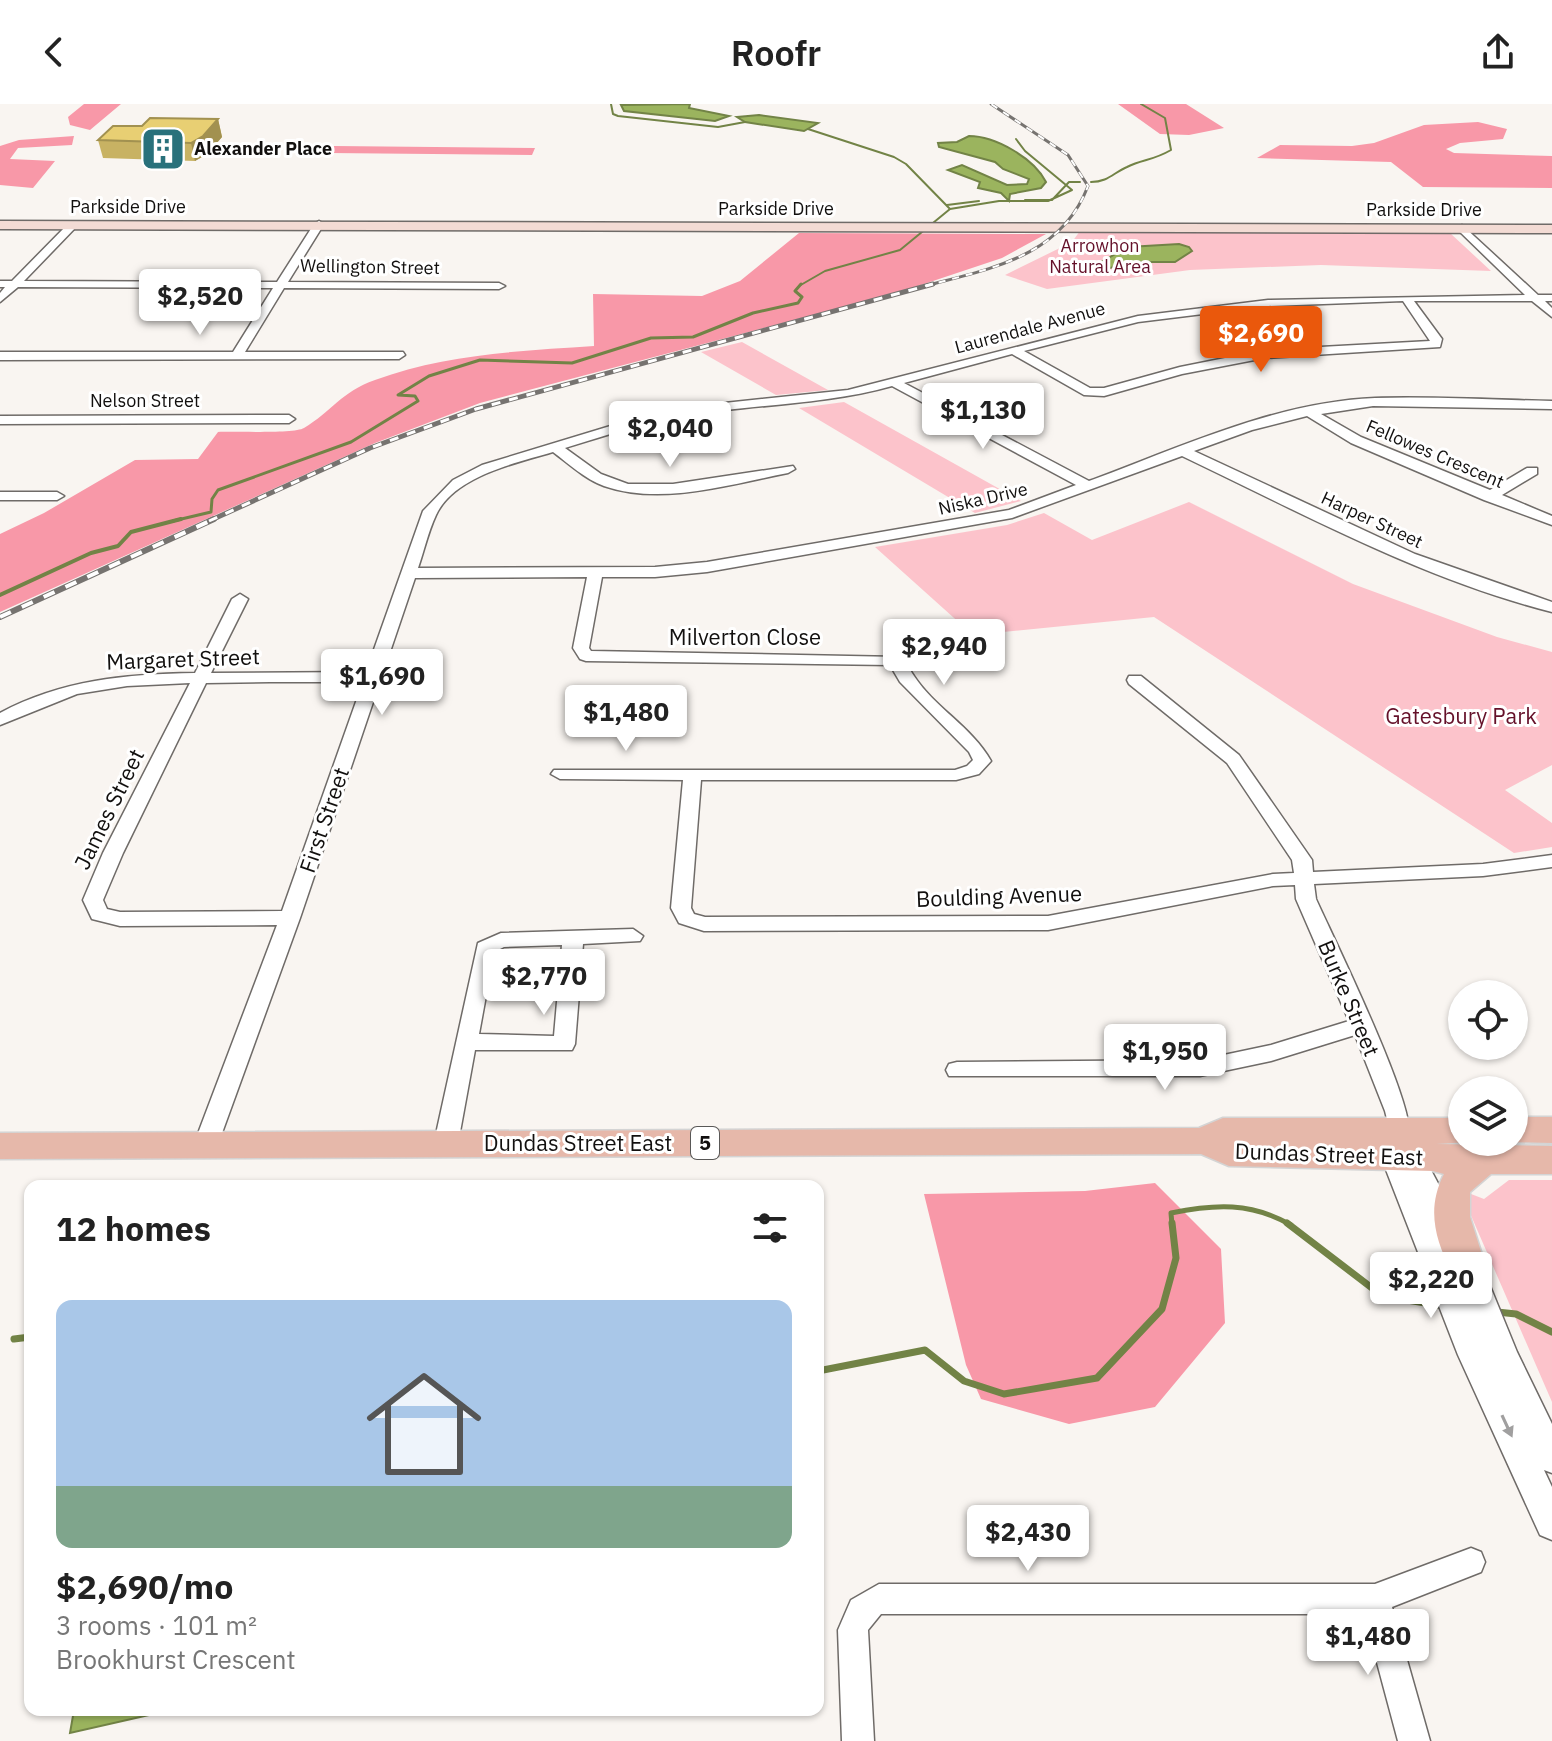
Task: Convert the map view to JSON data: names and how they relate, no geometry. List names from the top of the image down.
{
  "streets": {
    "main road": ["Parkside Drive", "Dundas Street East", "5"],
    "street": [
      "Wellington Street",
      "Laurendale Avenue",
      "Nelson Street",
      "Fellowes Crescent",
      "Niska Drive",
      "Harper Street",
      "Milverton Close",
      "Margaret Street",
      "James Street",
      "First Street",
      "Boulding Avenue",
      "Burke Street"
    ]
  },
  "crossings": [
    ["Laurendale Avenue", "First Street"],
    ["Fellowes Crescent", "Niska Drive"],
    ["Niska Drive", "Harper Street"],
    ["Niska Drive", "Milverton Close"],
    ["Niska Drive", "First Street"],
    ["Milverton Close", "Boulding Avenue"],
    ["Margaret Street", "James Street"],
    ["Margaret Street", "First Street"],
    ["James Street", "First Street"],
    ["First Street", "Dundas Street East"],
    ["Boulding Avenue", "Burke Street"],
    ["Burke Street", "Dundas Street East"]
  ],
  "parks": ["Arrowhon Natural Area", "Gatesbury Park"],
  "places": {
    "building": ["Alexander Place"]
  },
  "page": {
    "header": "Roofr",
    "price": [
      "$2,520",
      "$2,690",
      "$1,130",
      "$2,040",
      "$2,940",
      "$1,690",
      "$1,480",
      "$2,770",
      "$1,950",
      "$2,220",
      "$2,430",
      "$1,480"
    ],
    "heading": "12 homes",
    "list": [
      {
        "name": "$2,690/mo",
        "note": "3 rooms · 101 m² · Brookhurst Crescent"
      }
    ]
  }
}
